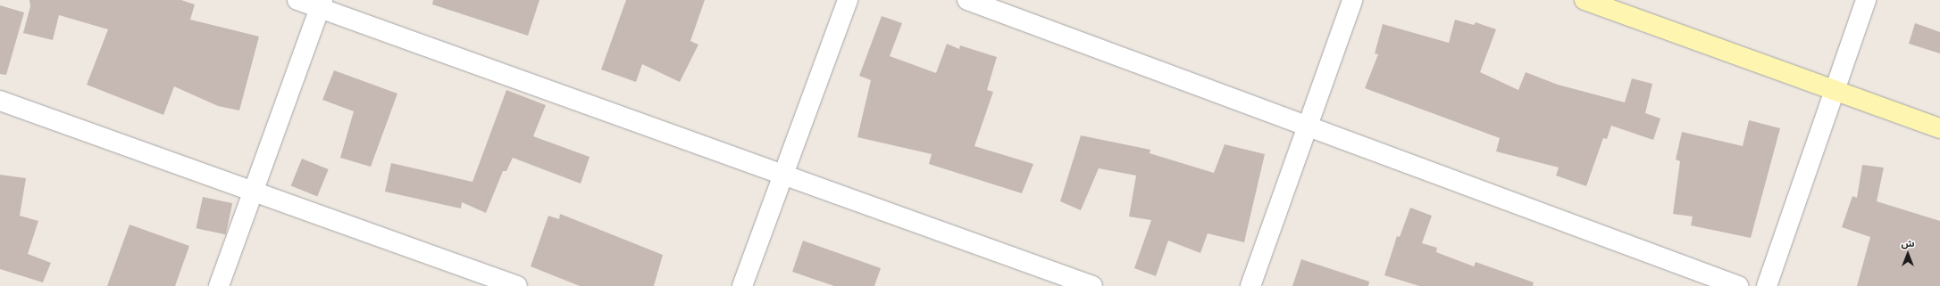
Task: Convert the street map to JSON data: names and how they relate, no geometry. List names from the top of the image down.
{
  "north": "top"
}
